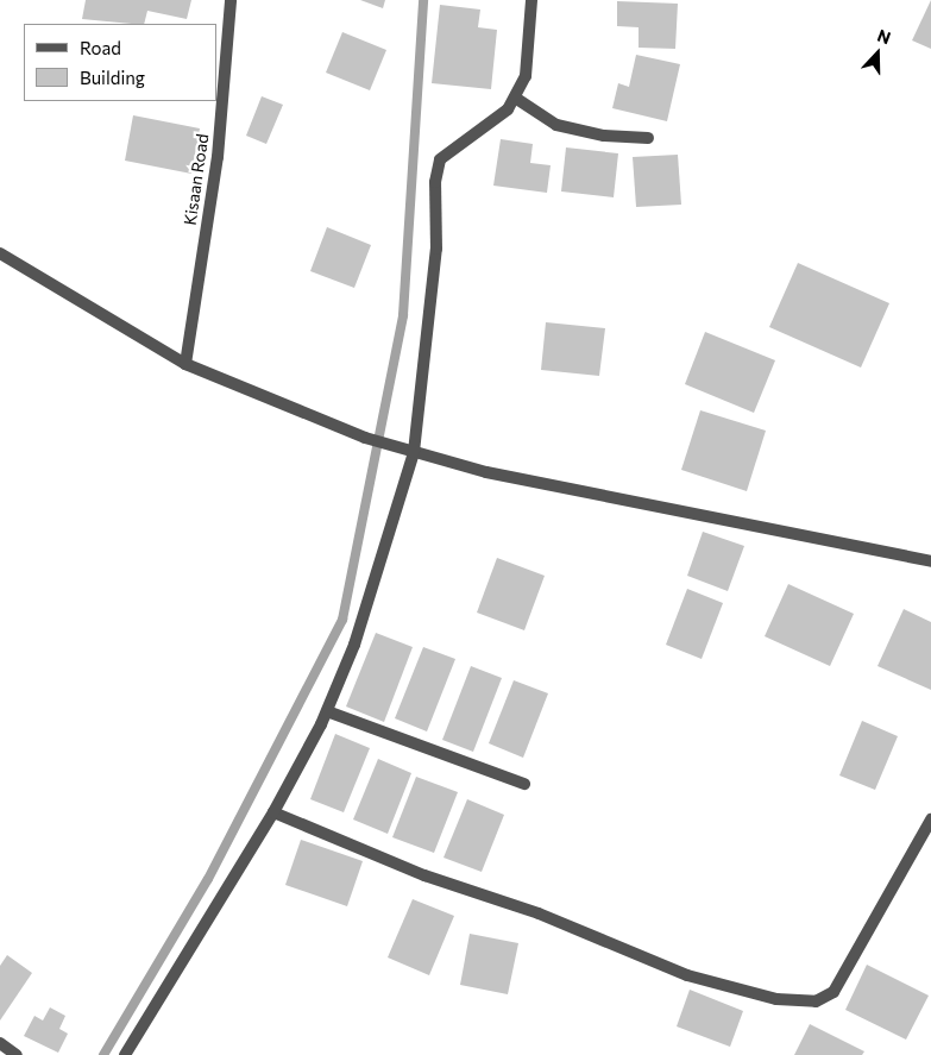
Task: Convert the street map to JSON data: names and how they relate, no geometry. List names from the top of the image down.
{
  "streets": {
    "street": ["Kisaan Road"]
  },
  "legend": ["Road", "Building"],
  "north": "top"
}
